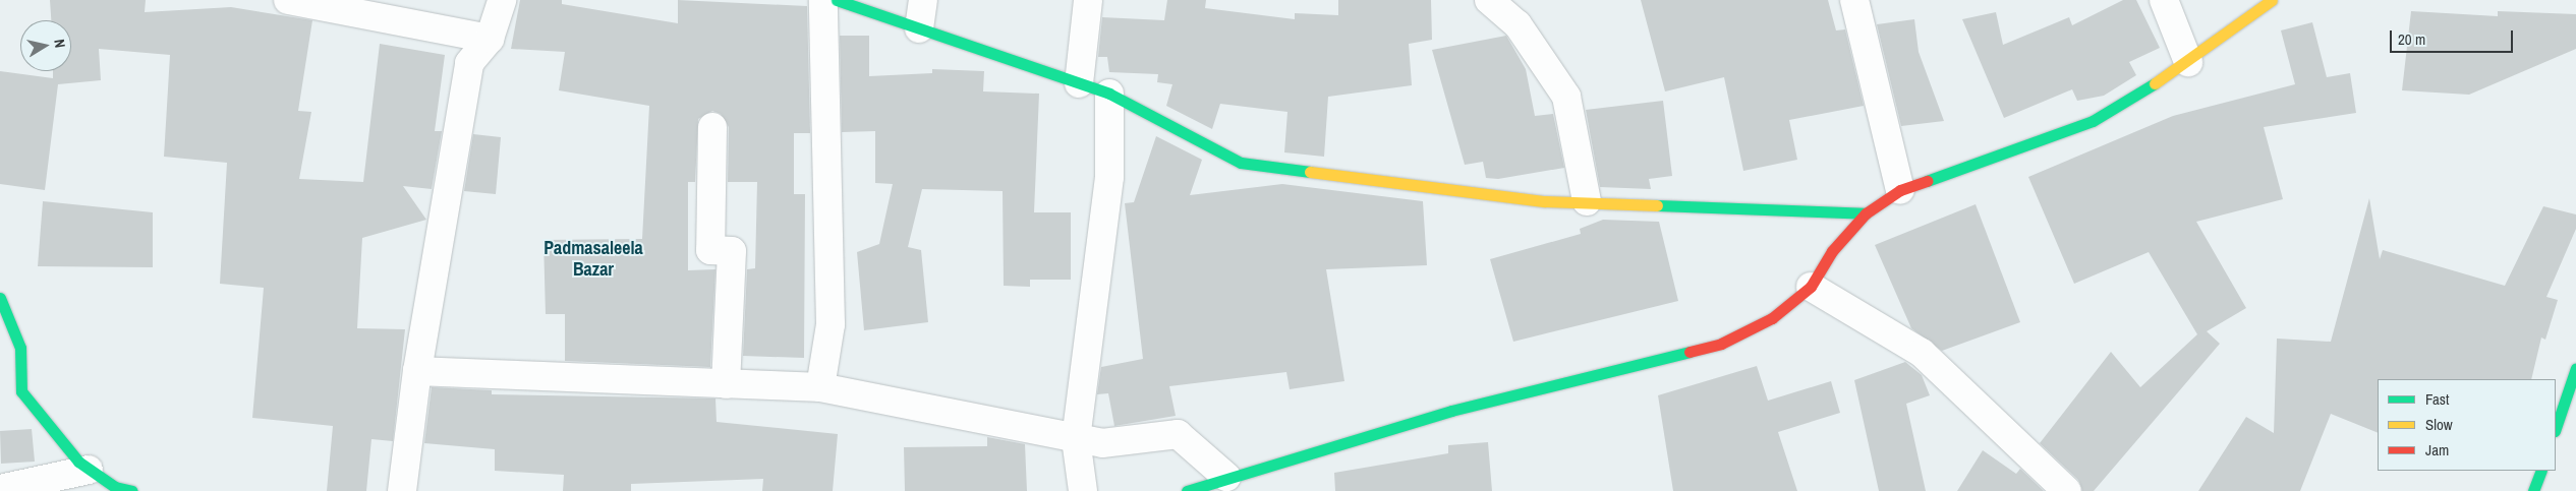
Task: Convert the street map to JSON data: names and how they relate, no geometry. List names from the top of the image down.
{
  "districts": ["Padmasaleela Bazar"],
  "legend": ["Fast", "Slow", "Jam"],
  "scale_bar": "20 m",
  "north": "right"
}
